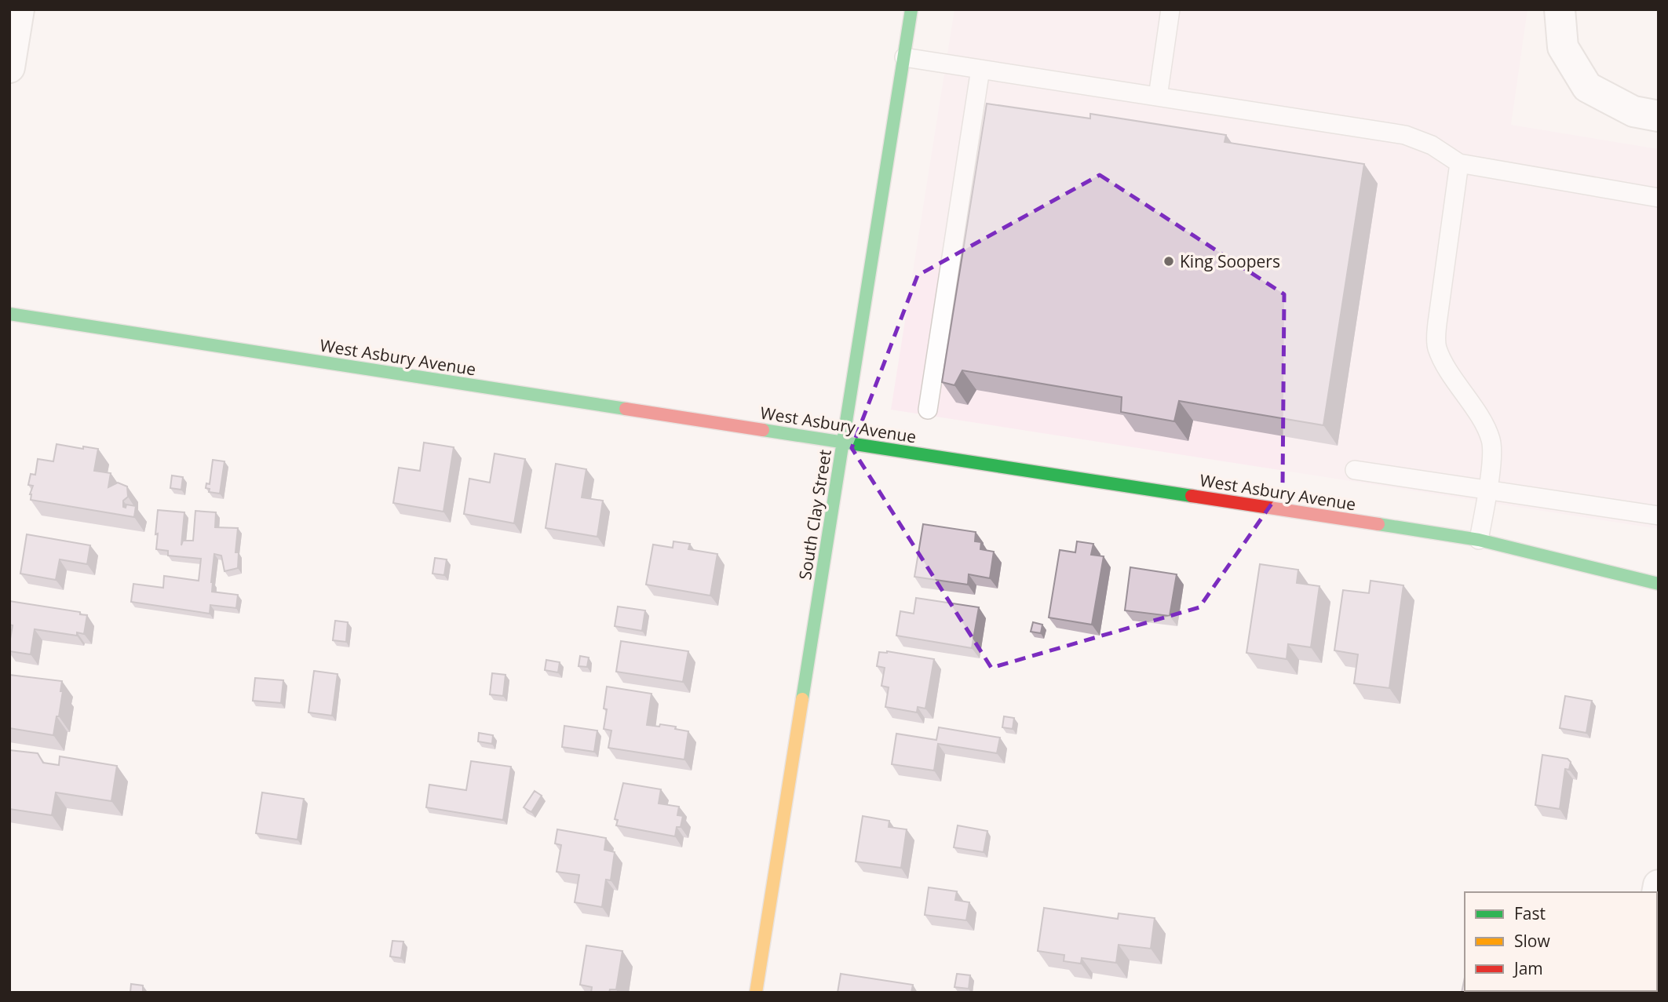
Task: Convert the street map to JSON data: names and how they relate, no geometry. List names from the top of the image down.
{
  "streets": {
    "street": ["West Asbury Avenue", "South Clay Street"]
  },
  "crossings": [
    ["West Asbury Avenue", "South Clay Street"]
  ],
  "places": ["King Soopers"],
  "legend": ["Fast", "Slow", "Jam"]
}
